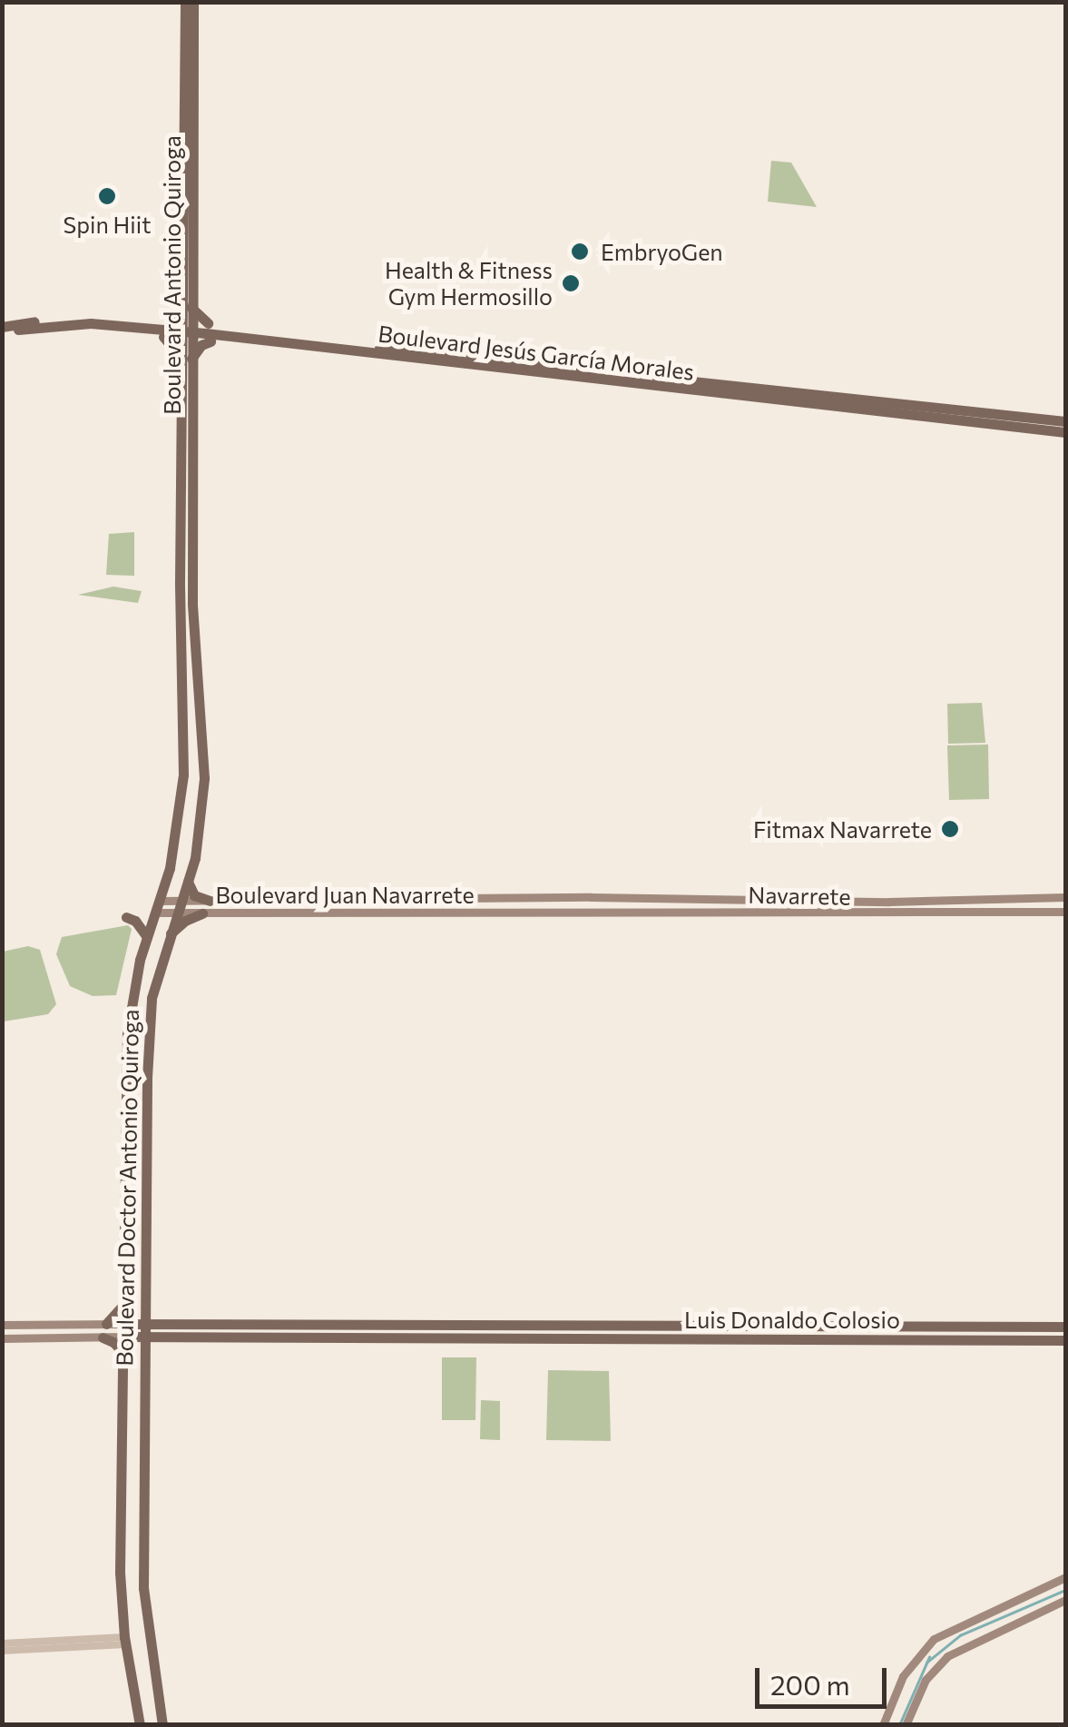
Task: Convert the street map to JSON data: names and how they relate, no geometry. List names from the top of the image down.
{
  "streets": {
    "main road": [
      "Boulevard Antonio Quiroga",
      "Boulevard Jesús García Morales",
      "Boulevard Juan Navarrete",
      "Navarrete",
      "Boulevard Doctor Antonio Quiroga",
      "Luis Donaldo Colosio"
    ]
  },
  "crossings": [
    ["Boulevard Antonio Quiroga", "Boulevard Doctor Antonio Quiroga"],
    ["Boulevard Juan Navarrete", "Navarrete"],
    ["Boulevard Juan Navarrete", "Boulevard Doctor Antonio Quiroga"]
  ],
  "places": [
    "Spin Hiit",
    "EmbryoGen",
    "Health & Fitness Gym Hermosillo",
    "Fitmax Navarrete"
  ],
  "scale_bar": "200 m"
}
